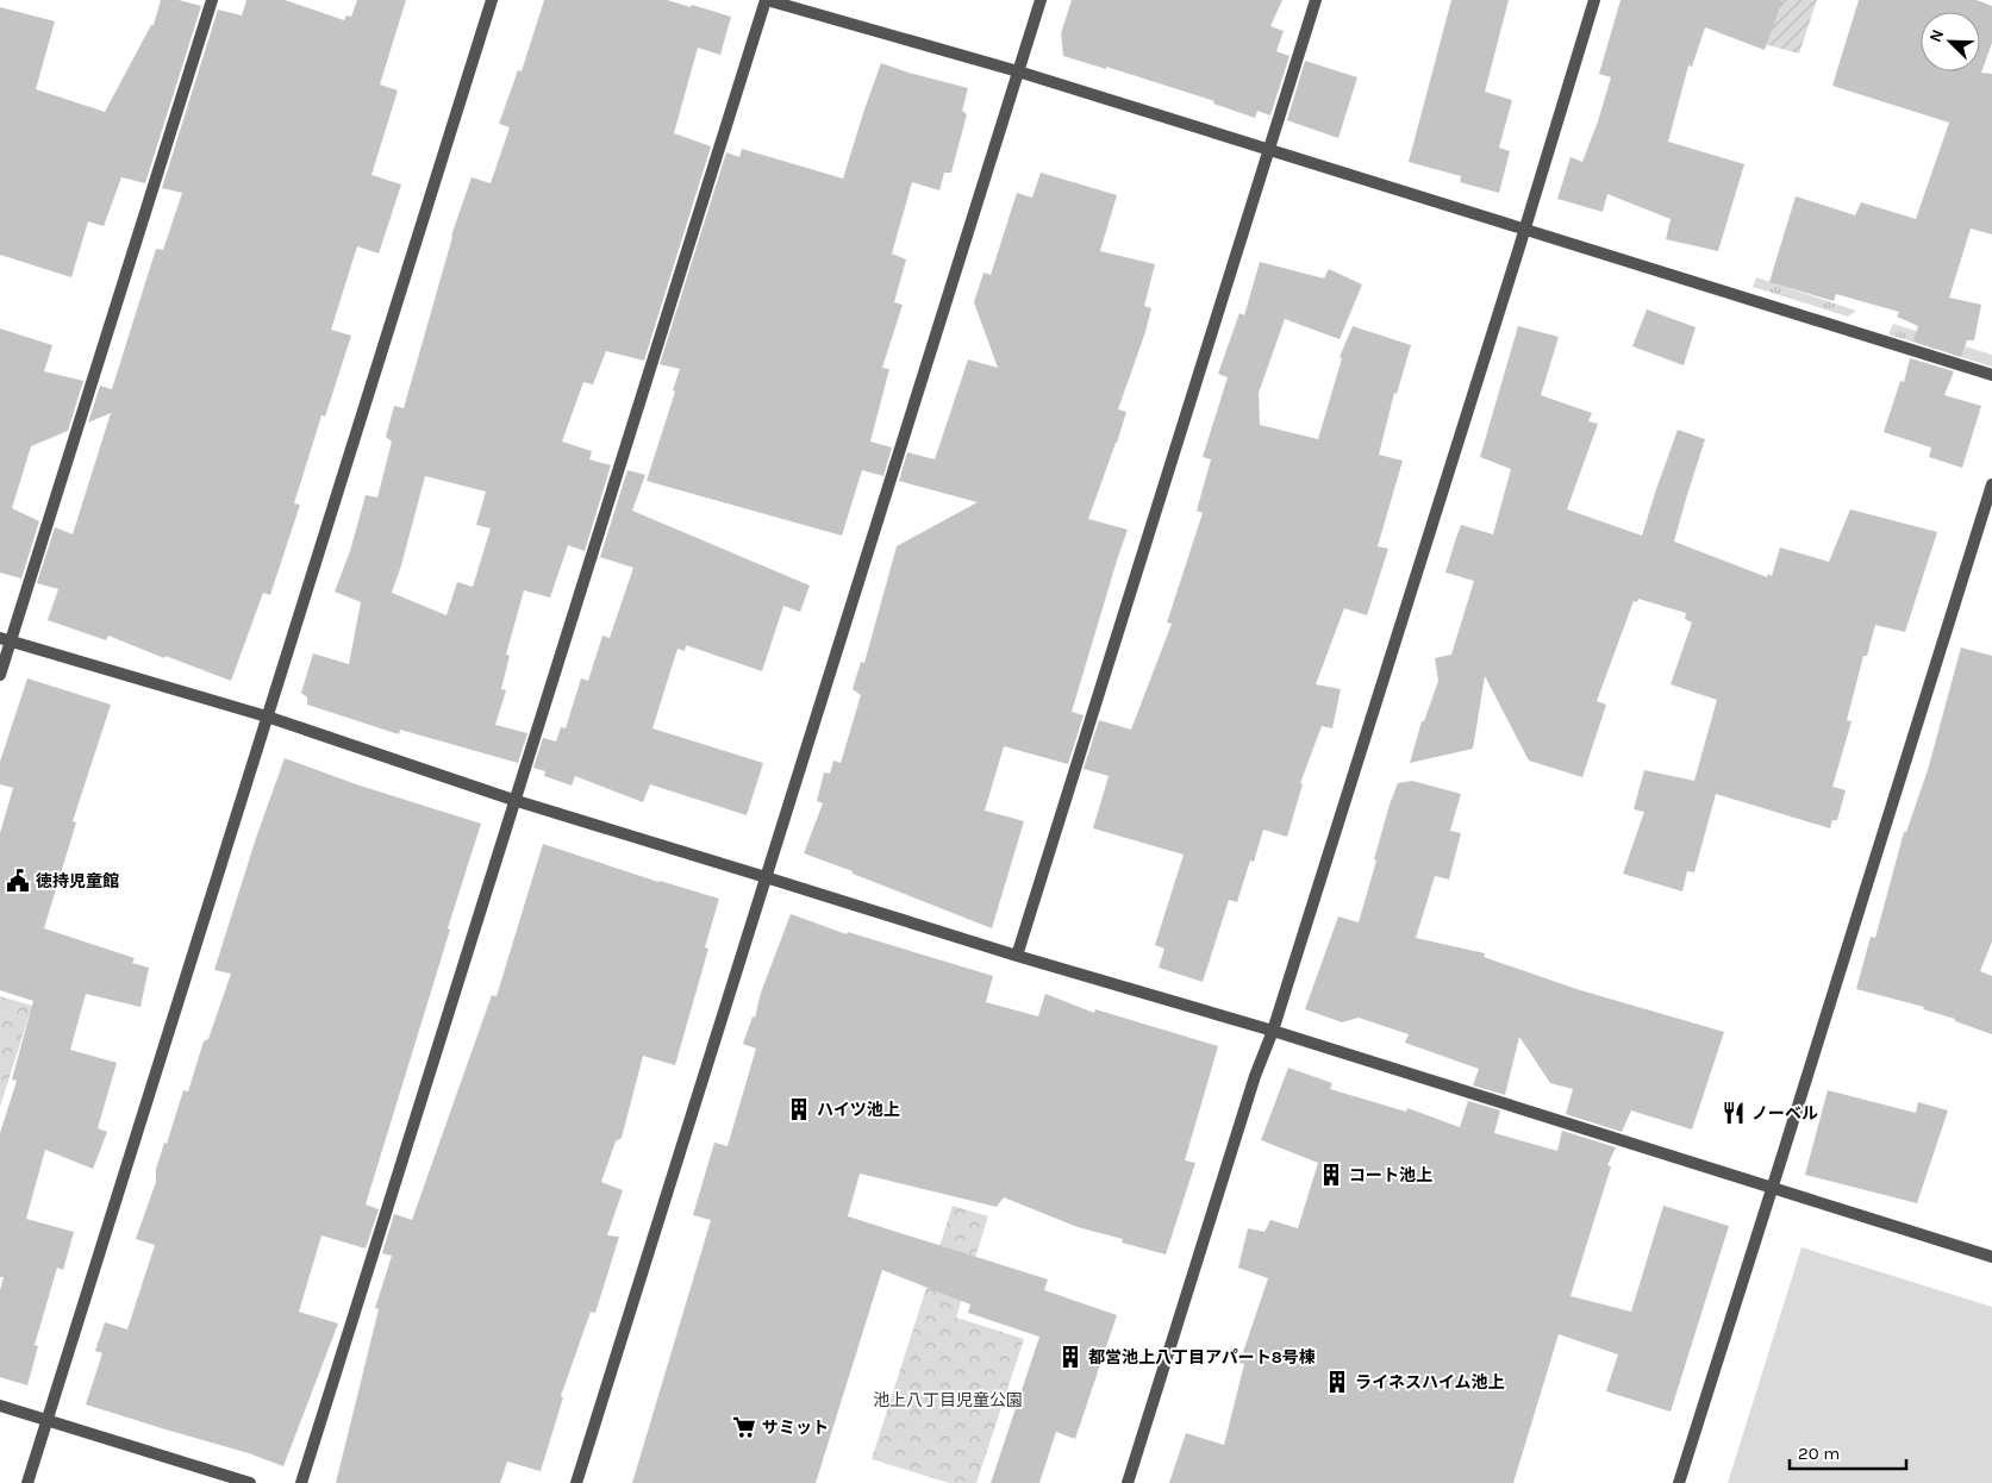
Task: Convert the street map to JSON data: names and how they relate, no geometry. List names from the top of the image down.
{
  "parks": ["池上八丁目児童公園"],
  "places": {
    "public building": ["徳持児童館"],
    "building": [
      "ハイツ池上",
      "コート池上",
      "都営池上八丁目アパート8号棟",
      "ライネスハイム池上"
    ],
    "restaurant": ["ノーベル"],
    "supermarket": ["サミット"]
  },
  "scale_bar": "20 m",
  "north": "top left"
}
